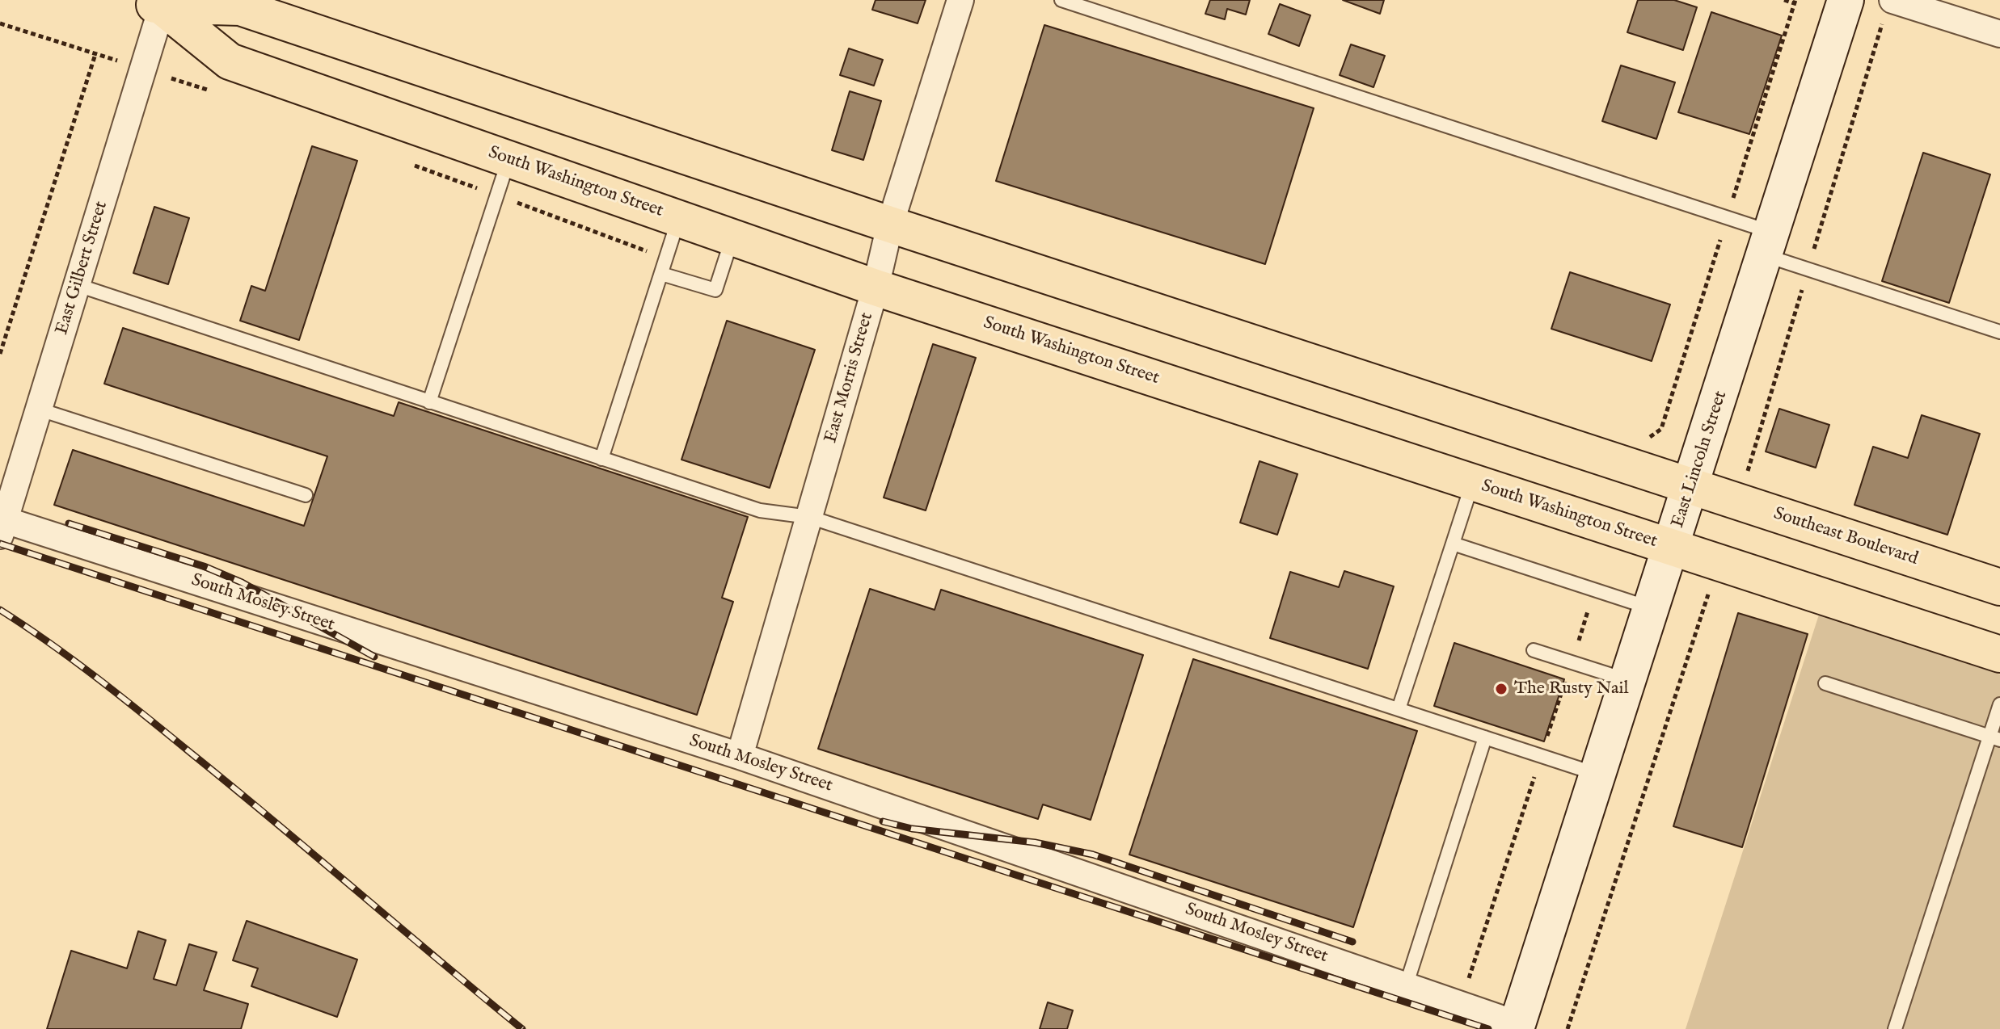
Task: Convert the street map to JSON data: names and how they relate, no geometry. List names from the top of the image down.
{
  "streets": {
    "main road": ["South Washington Street", "Southeast Boulevard"],
    "street": [
      "East Gilbert Street",
      "East Morris Street",
      "East Lincoln Street",
      "South Mosley Street"
    ]
  },
  "crossings": [
    ["South Washington Street", "East Gilbert Street"],
    ["South Washington Street", "East Morris Street"],
    ["South Washington Street", "East Lincoln Street"],
    ["East Gilbert Street", "South Mosley Street"],
    ["East Morris Street", "South Mosley Street"],
    ["East Lincoln Street", "Southeast Boulevard"],
    ["East Lincoln Street", "South Mosley Street"]
  ],
  "places": ["The Rusty Nail"]
}
